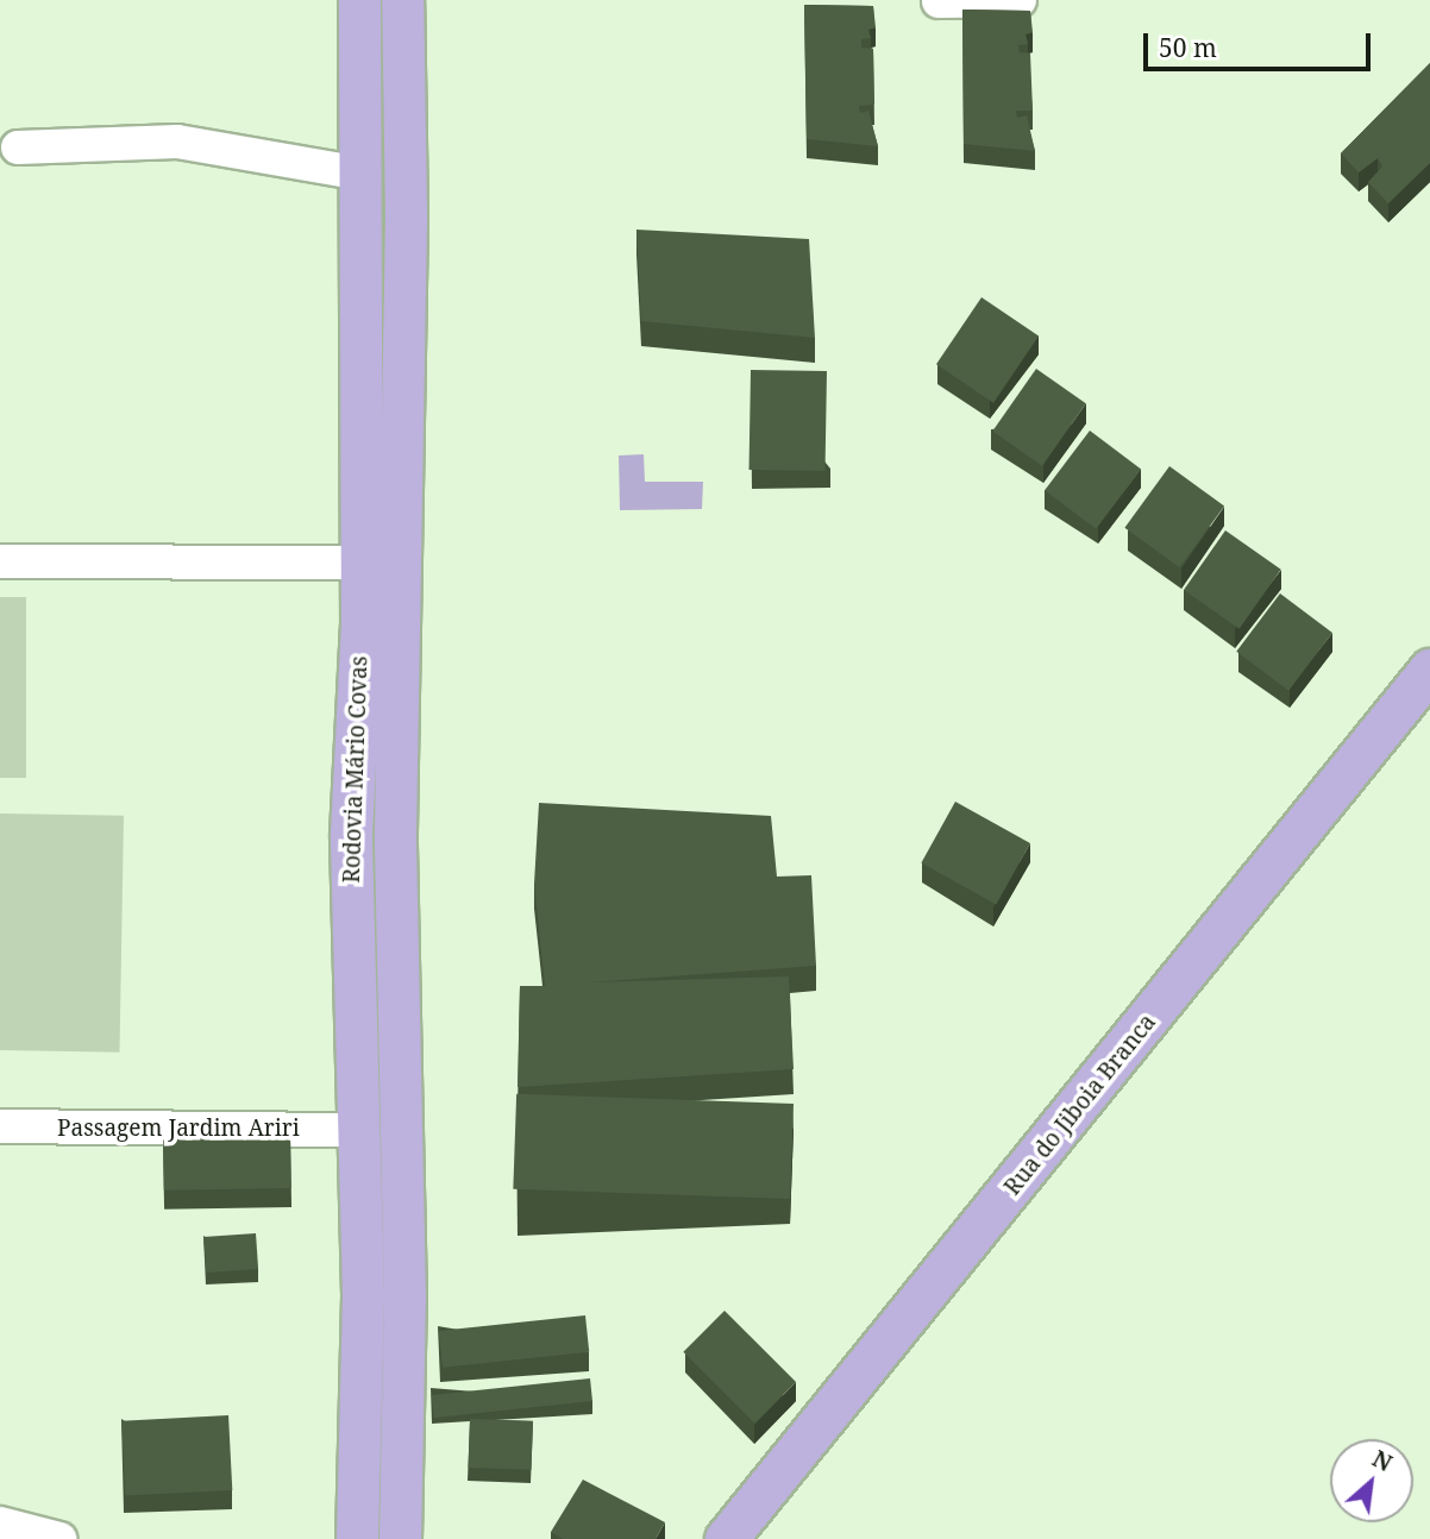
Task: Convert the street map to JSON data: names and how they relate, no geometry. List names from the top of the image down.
{
  "streets": {
    "main road": ["Rodovia Mário Covas", "Rua do Jiboia Branca"],
    "street": ["Passagem Jardim Ariri"]
  },
  "crossings": [
    ["Rodovia Mário Covas", "Passagem Jardim Ariri"]
  ],
  "scale_bar": "50 m",
  "north": "top right"
}
